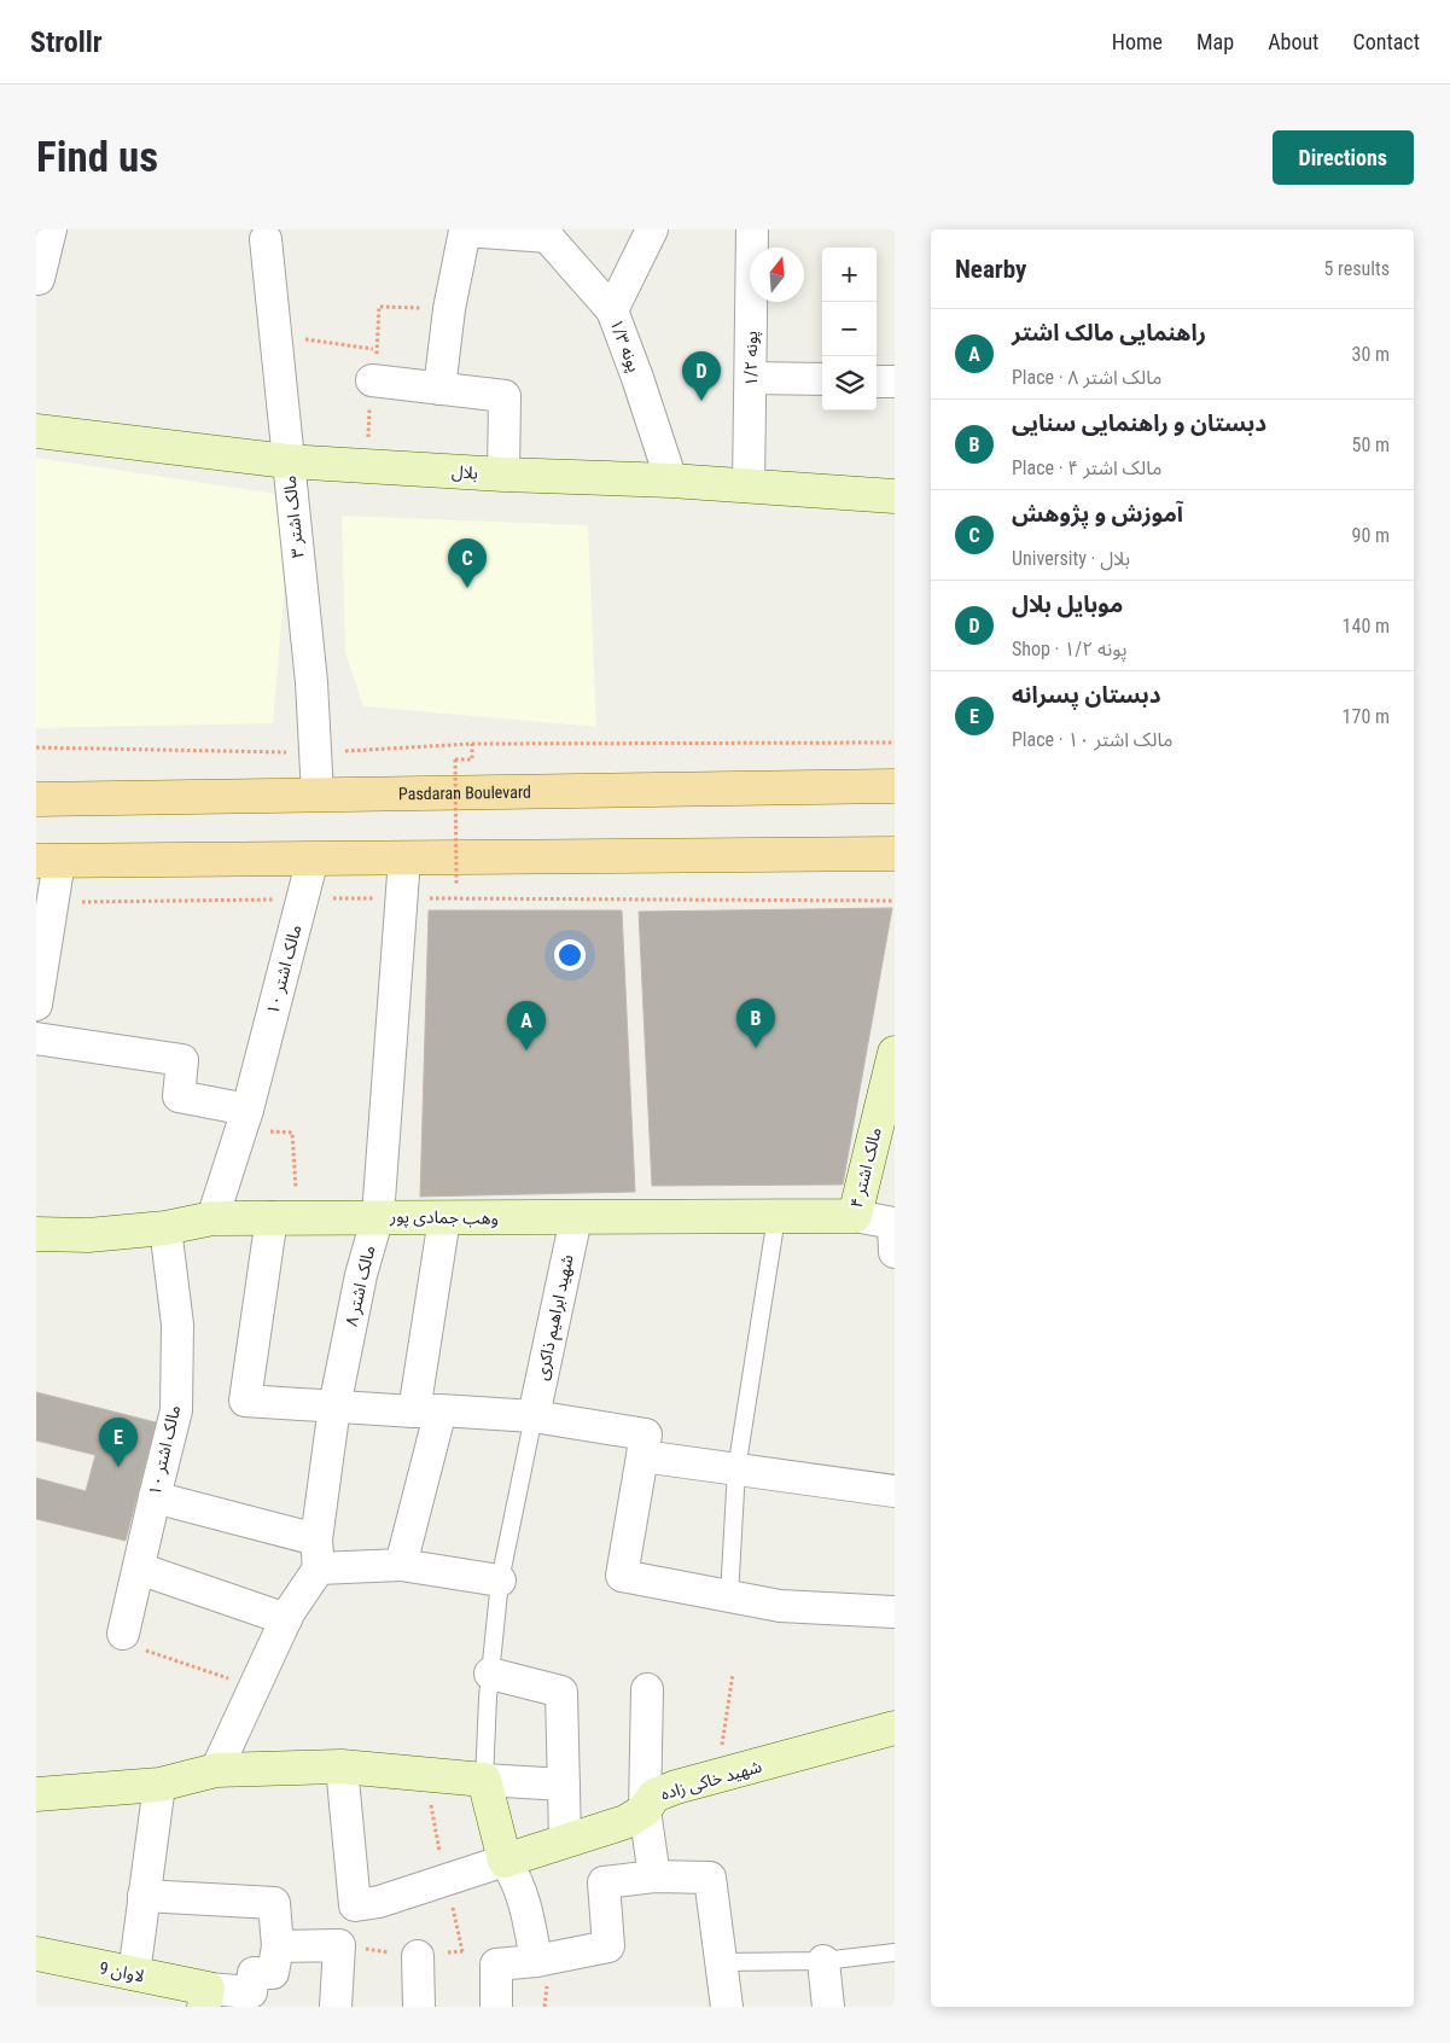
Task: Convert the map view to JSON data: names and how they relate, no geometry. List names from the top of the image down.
{
  "streets": {
    "main road": ["Pasdaran Boulevard"],
    "street": [
      "پونه ۱/۳",
      "پونه ۱/۲",
      "بلال",
      "مالک اشتر ۳",
      "مالک اشتر ۱۰",
      "مالک اشتر ۴",
      "وهب جمادی پور",
      "مالک اشتر ۸",
      "شهید ابراهیم ذاکری",
      "شهید خاکی زاده",
      "لاوان 9"
    ]
  },
  "crossings": [
    ["پونه ۱/۳", "بلال"],
    ["پونه ۱/۲", "بلال"],
    ["بلال", "مالک اشتر ۳"],
    ["مالک اشتر ۳", "Pasdaran Boulevard"],
    ["مالک اشتر ۱۰", "وهب جمادی پور"],
    ["مالک اشتر ۴", "وهب جمادی پور"],
    ["وهب جمادی پور", "مالک اشتر ۸"],
    ["وهب جمادی پور", "شهید ابراهیم ذاکری"]
  ],
  "north": "top",
  "page": {
    "header": "Strollr",
    "nav": [
      "Home",
      "Map",
      "About",
      "Contact"
    ],
    "buttons": "Directions",
    "title": "Find us",
    "heading": ["Nearby", "5 results"],
    "map_buttons": ["+", "−"],
    "list": [
      {
        "mark": "A",
        "name": "راهنمایی مالک اشتر",
        "note": "Place · مالک اشتر ۸",
        "value": "30 m"
      },
      {
        "mark": "B",
        "name": "دبستان و راهنمایی سنایی",
        "note": "Place · مالک اشتر ۴",
        "value": "50 m"
      },
      {
        "mark": "C",
        "name": "آموزش و پژوهش",
        "note": "University · بلال",
        "value": "90 m"
      },
      {
        "mark": "D",
        "name": "موبایل بلال",
        "note": "Shop · پونه ۱/۲",
        "value": "140 m"
      },
      {
        "mark": "E",
        "name": "دبستان پسرانه",
        "note": "Place · مالک اشتر ۱۰",
        "value": "170 m"
      }
    ],
    "pins": [
      "D",
      "C",
      "B",
      "A",
      "E"
    ]
  }
}
